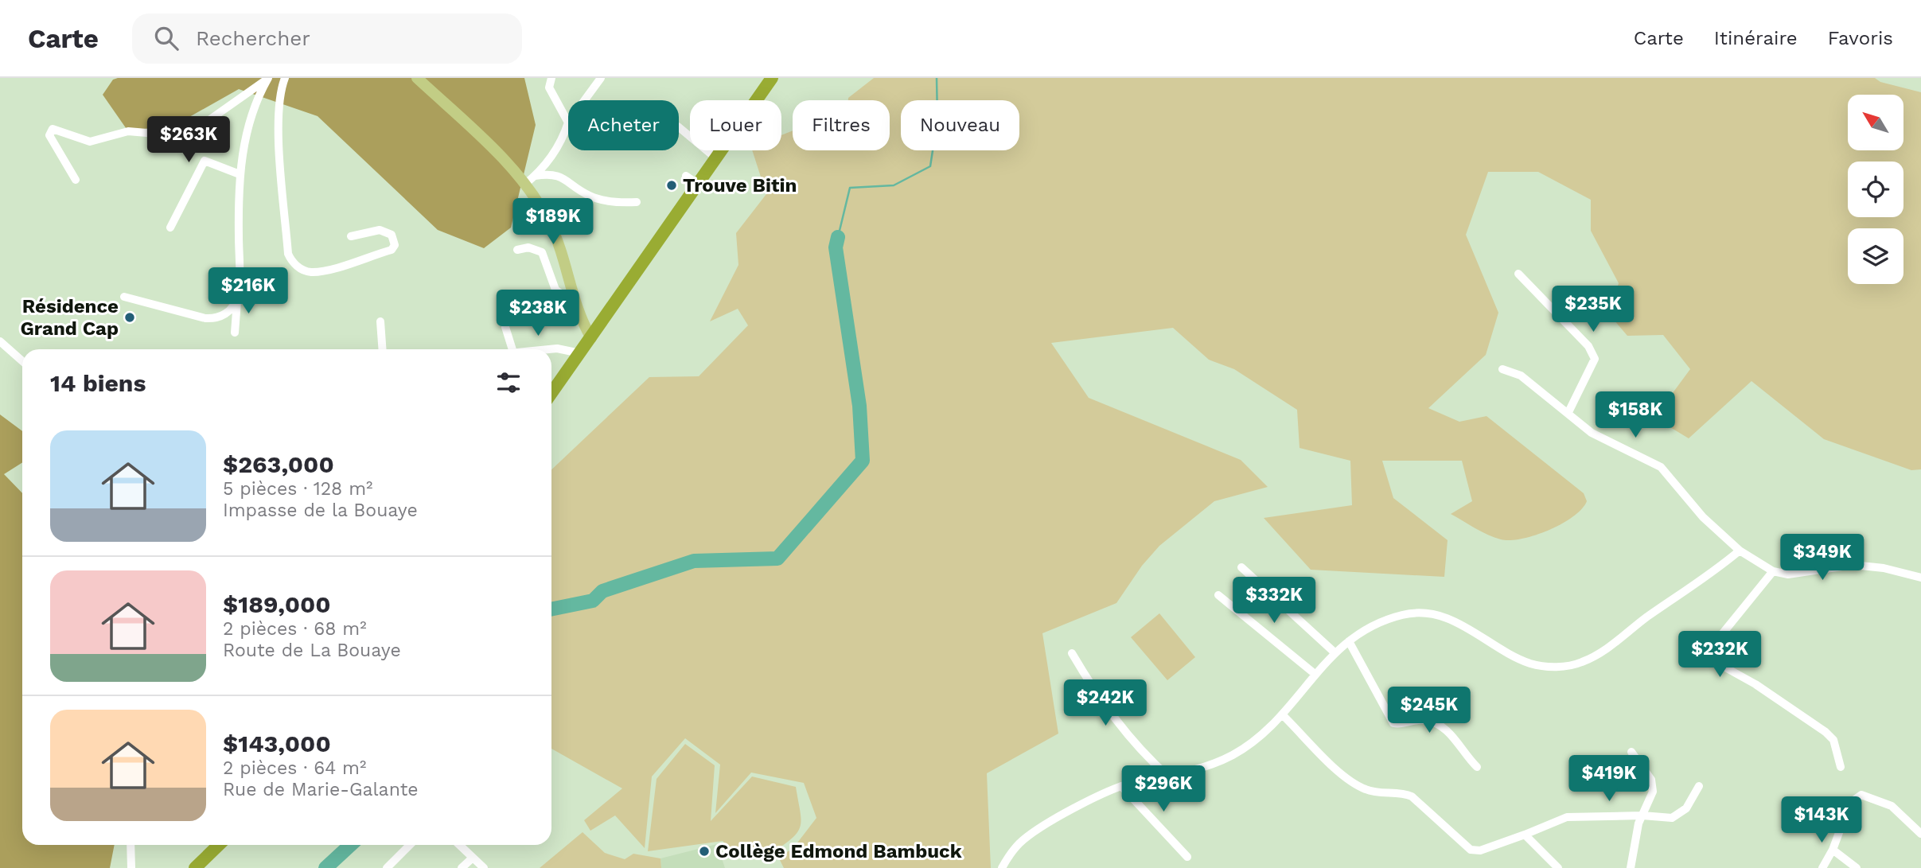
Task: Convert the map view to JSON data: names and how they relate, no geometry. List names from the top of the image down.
{
  "places": ["Trouve Bitin", "Résidence Grand Cap", "Collège Edmond Bambuck"],
  "north": "top left",
  "page": {
    "header": "Carte",
    "search": "Rechercher",
    "nav": ["Carte", "Itinéraire", "Favoris"],
    "chip": [
      "Acheter",
      "Louer",
      "Filtres",
      "Nouveau"
    ],
    "price": [
      "$263K",
      "$189K",
      "$216K",
      "$235K",
      "$238K",
      "$158K",
      "$349K",
      "$332K",
      "$232K",
      "$242K",
      "$245K",
      "$419K",
      "$296K",
      "$143K"
    ],
    "heading": "14 biens",
    "list": [
      {
        "name": "$263,000",
        "note": "5 pièces · 128 m² · Impasse de la Bouaye"
      },
      {
        "name": "$189,000",
        "note": "2 pièces · 68 m² · Route de La Bouaye"
      },
      {
        "name": "$143,000",
        "note": "2 pièces · 64 m² · Rue de Marie-Galante"
      }
    ]
  }
}
